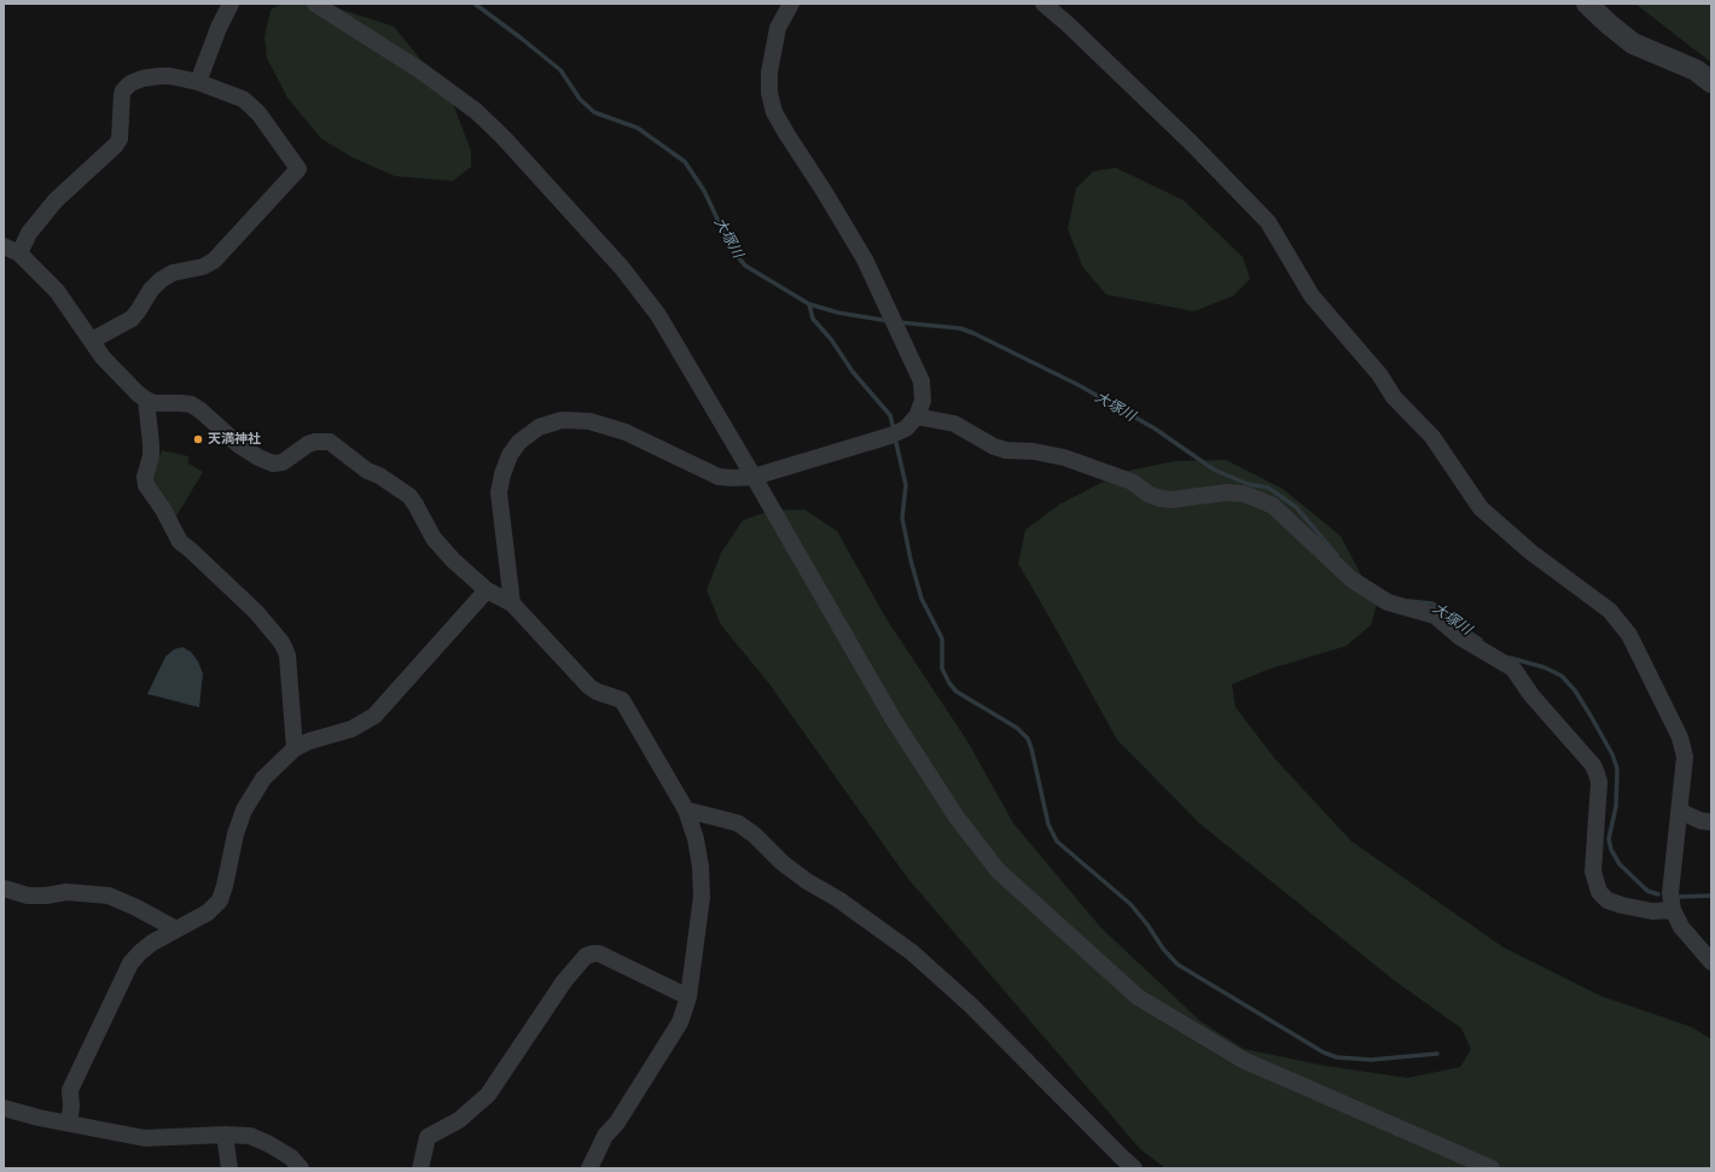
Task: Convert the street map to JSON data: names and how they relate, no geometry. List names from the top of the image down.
{
  "water": ["大塚川"],
  "places": ["天満神社"]
}
